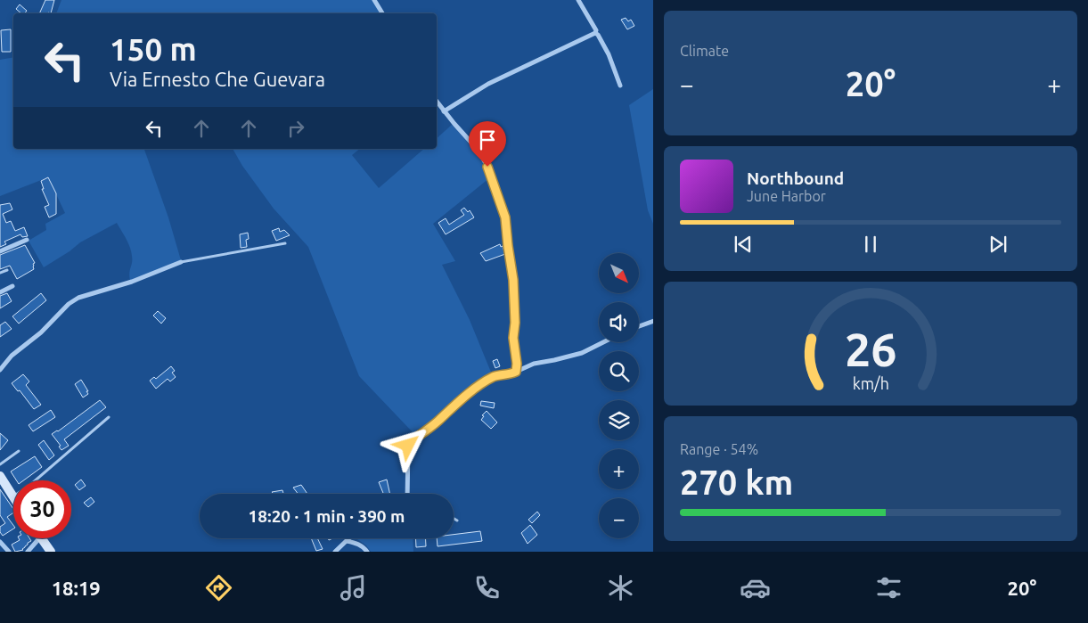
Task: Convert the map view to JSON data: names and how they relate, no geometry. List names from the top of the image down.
{
  "north": "bottom right",
  "page": {
    "tile": [
      "Climate",
      ["Range · 54%", "270 km"]
    ],
    "turn": ["150 m", "Via Ernesto Che Guevara"],
    "heat": ["−", "20°", "+"],
    "song": ["Northbound", "June Harbor"],
    "map_buttons": ["+", "−"],
    "limit": "30",
    "trip": "18:20 · 1 min · 390 m",
    "tabs": ["18:19", "20°"],
    "gauge": ["26", "km/h"]
  }
}
